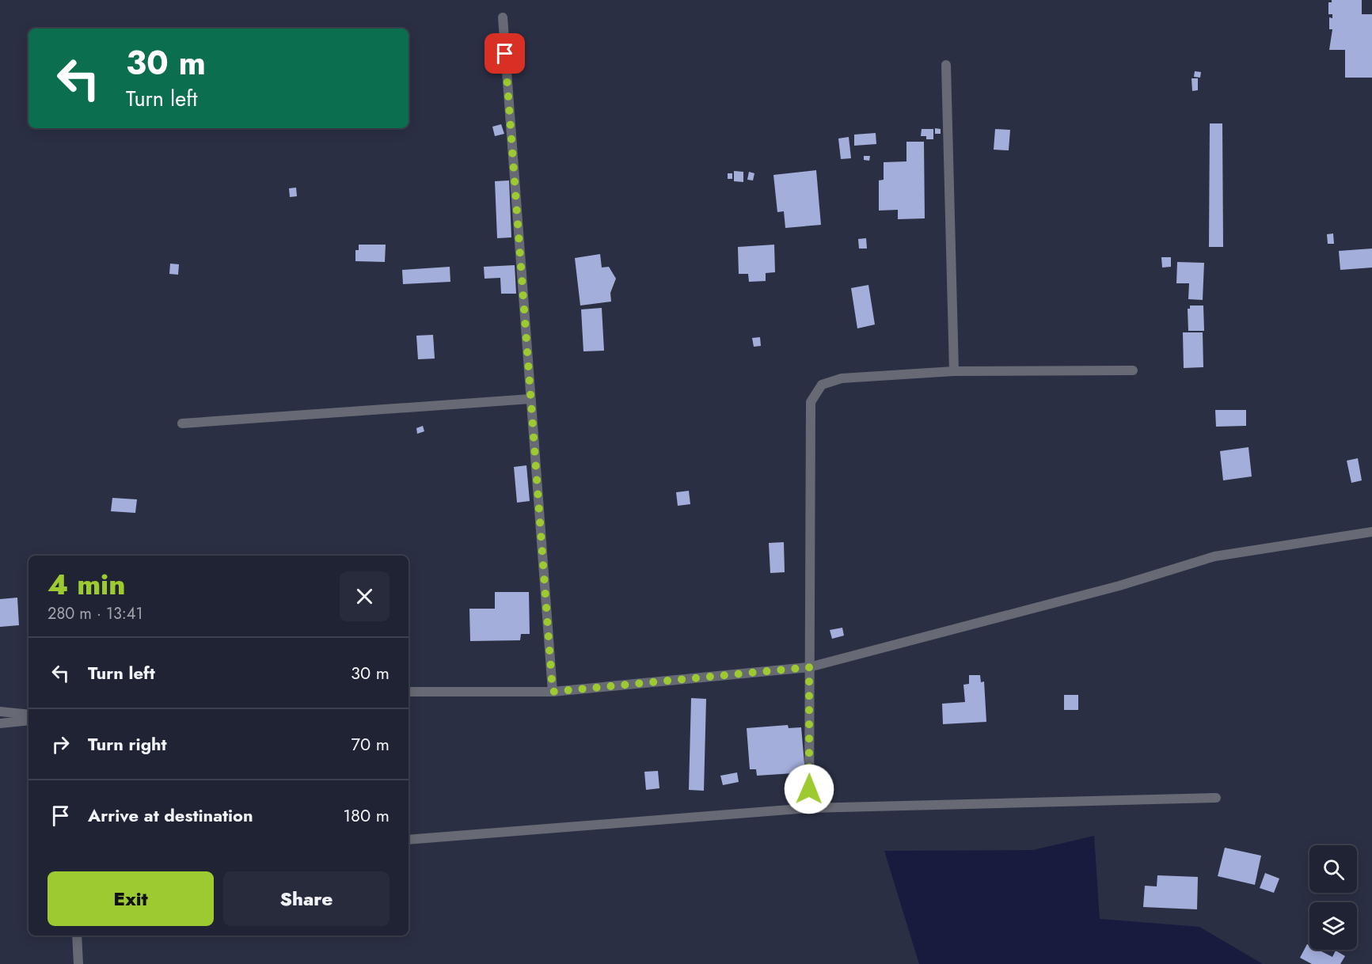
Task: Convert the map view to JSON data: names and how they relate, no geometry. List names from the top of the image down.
{
  "page": {
    "turn": ["30 m", "Turn left"],
    "heading": ["4 min", "280 m · 13:41"],
    "list": [
      {
        "name": "Turn left",
        "value": "30 m"
      },
      {
        "name": "Turn right",
        "value": "70 m"
      },
      {
        "name": "Arrive at destination",
        "value": "180 m"
      }
    ],
    "buttons": ["Exit", "Share"]
  }
}
